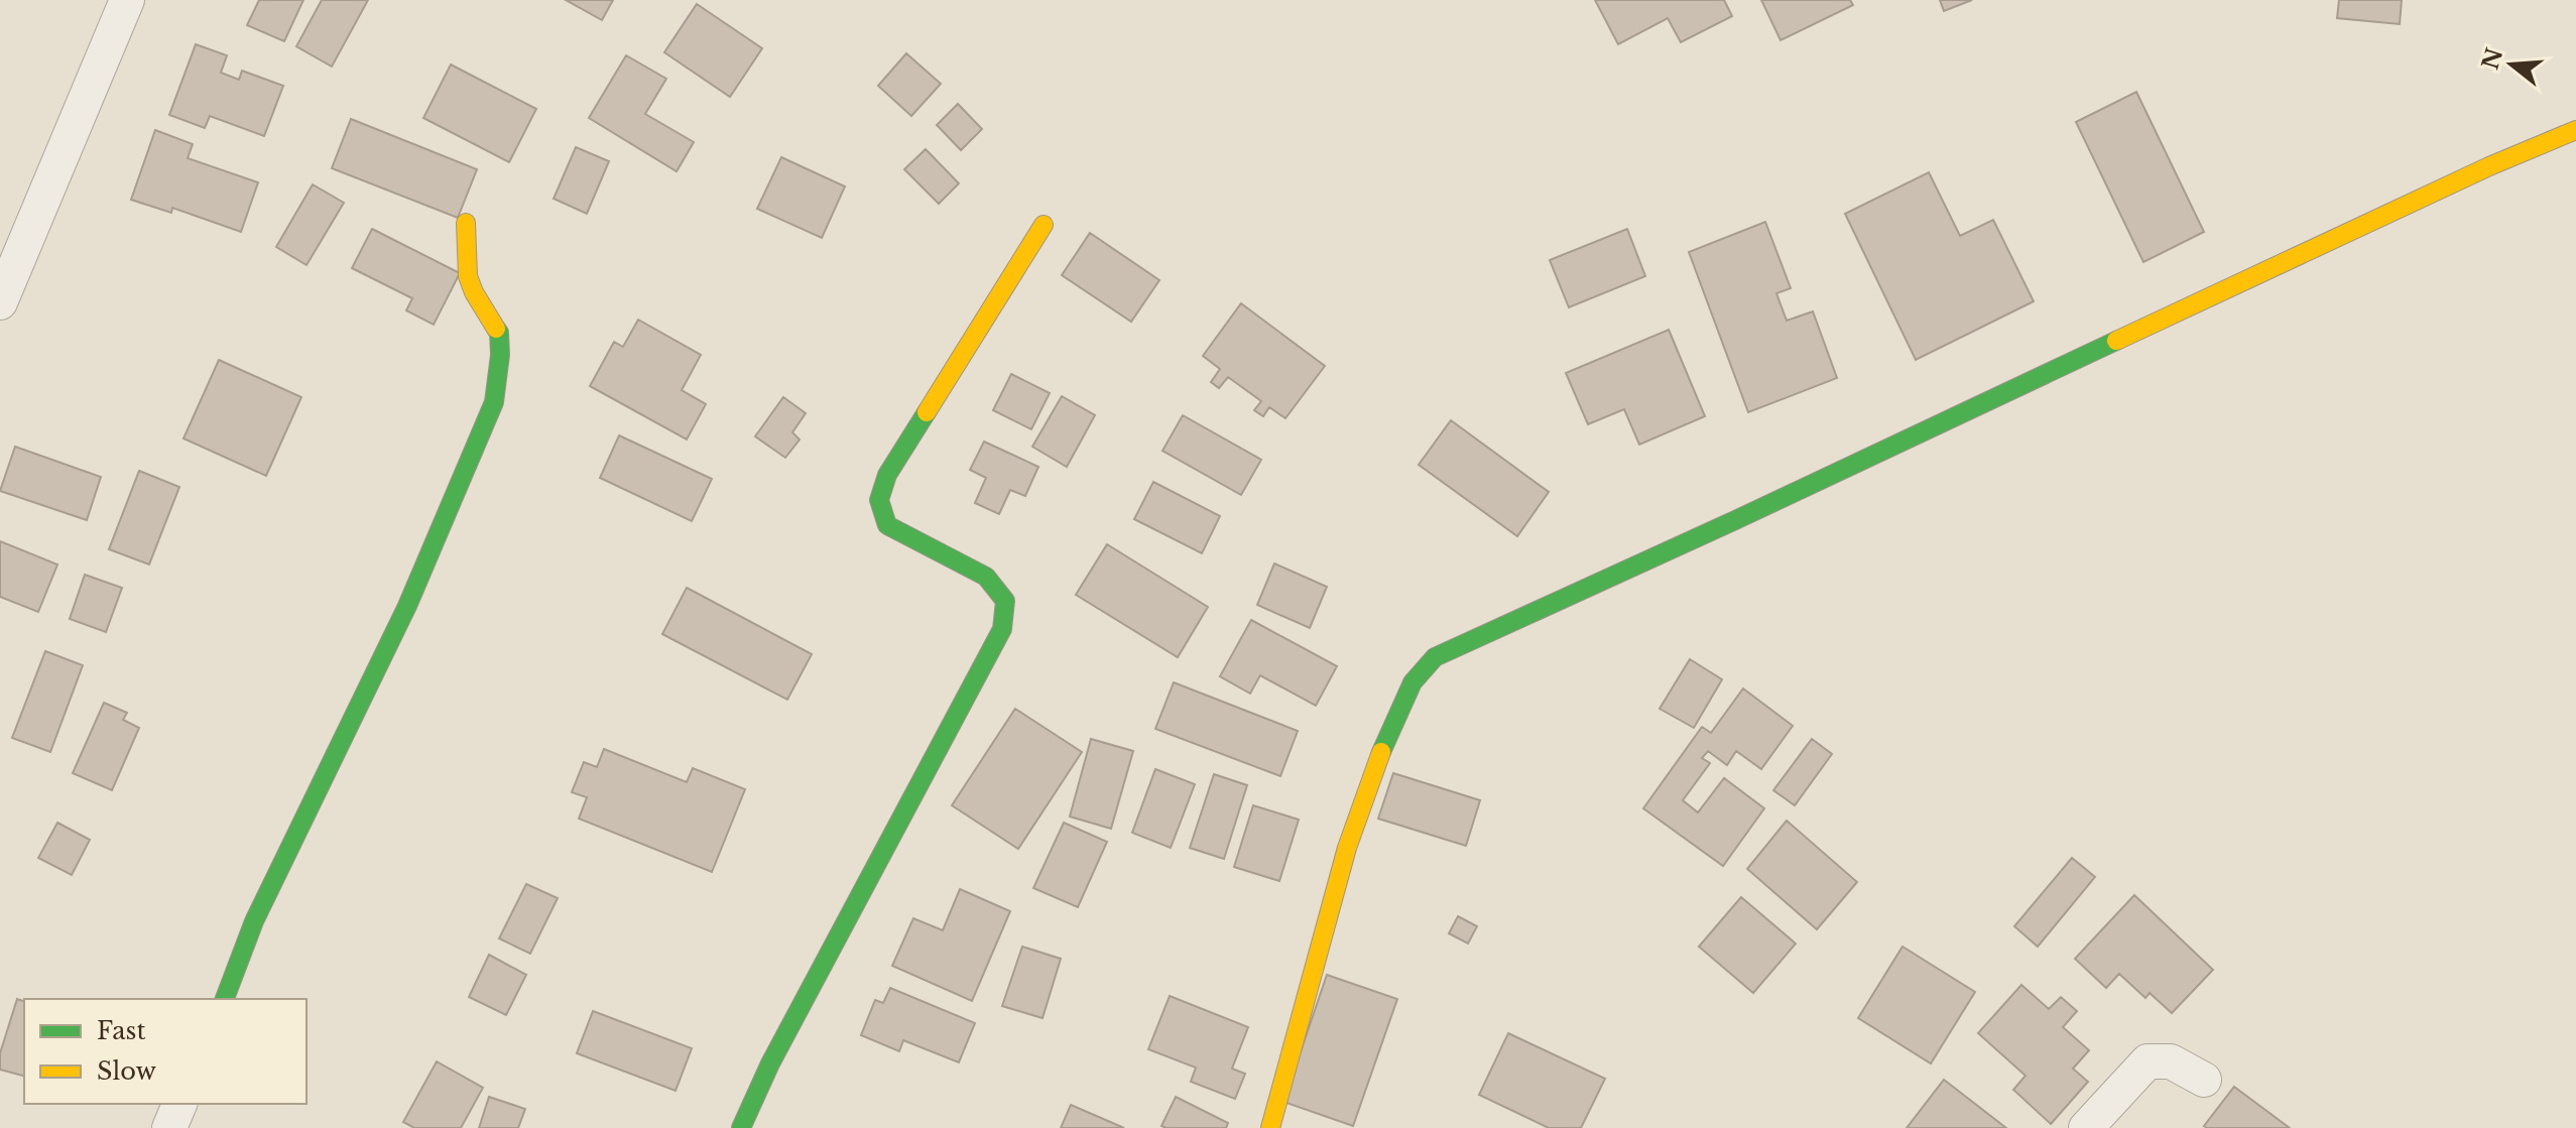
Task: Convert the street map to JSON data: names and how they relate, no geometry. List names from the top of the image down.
{
  "legend": ["Fast", "Slow"],
  "north": "left"
}
